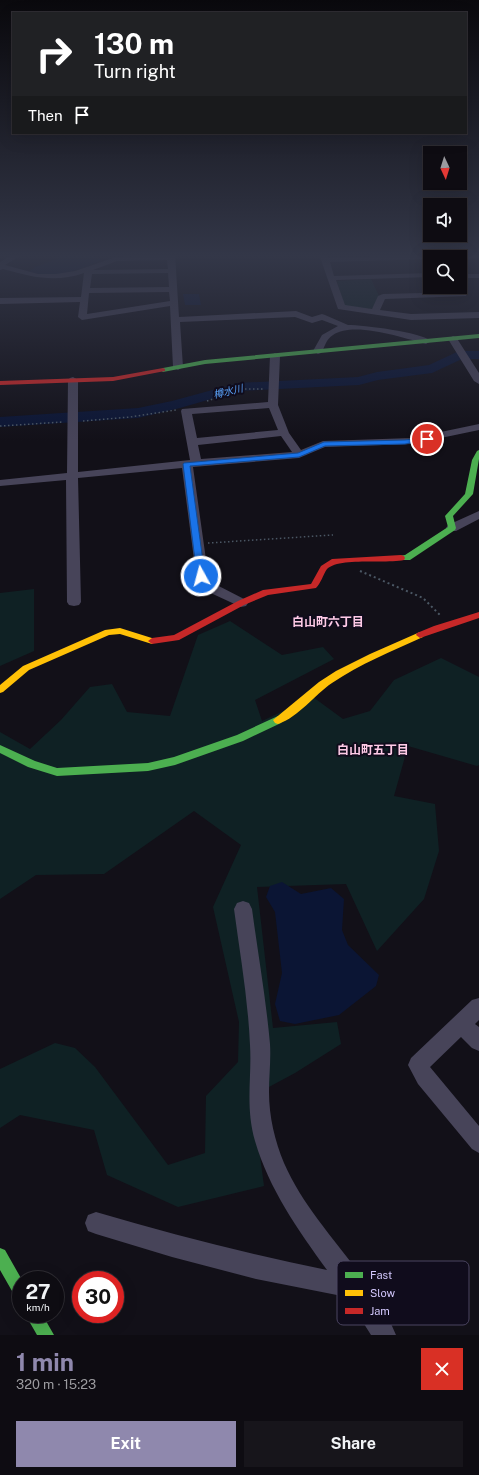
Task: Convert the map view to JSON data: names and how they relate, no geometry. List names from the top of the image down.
{
  "districts": ["白山町六丁目", "白山町五丁目"],
  "water": ["樽水川"],
  "legend": ["Fast", "Slow", "Jam"],
  "north": "bottom",
  "page": {
    "turn": ["130 m", "Turn right"],
    "then": "Then",
    "speed": "27 km/h",
    "limit": "30",
    "heading": ["1 min", "320 m · 15:23"],
    "buttons": ["Exit", "Share"]
  }
}
